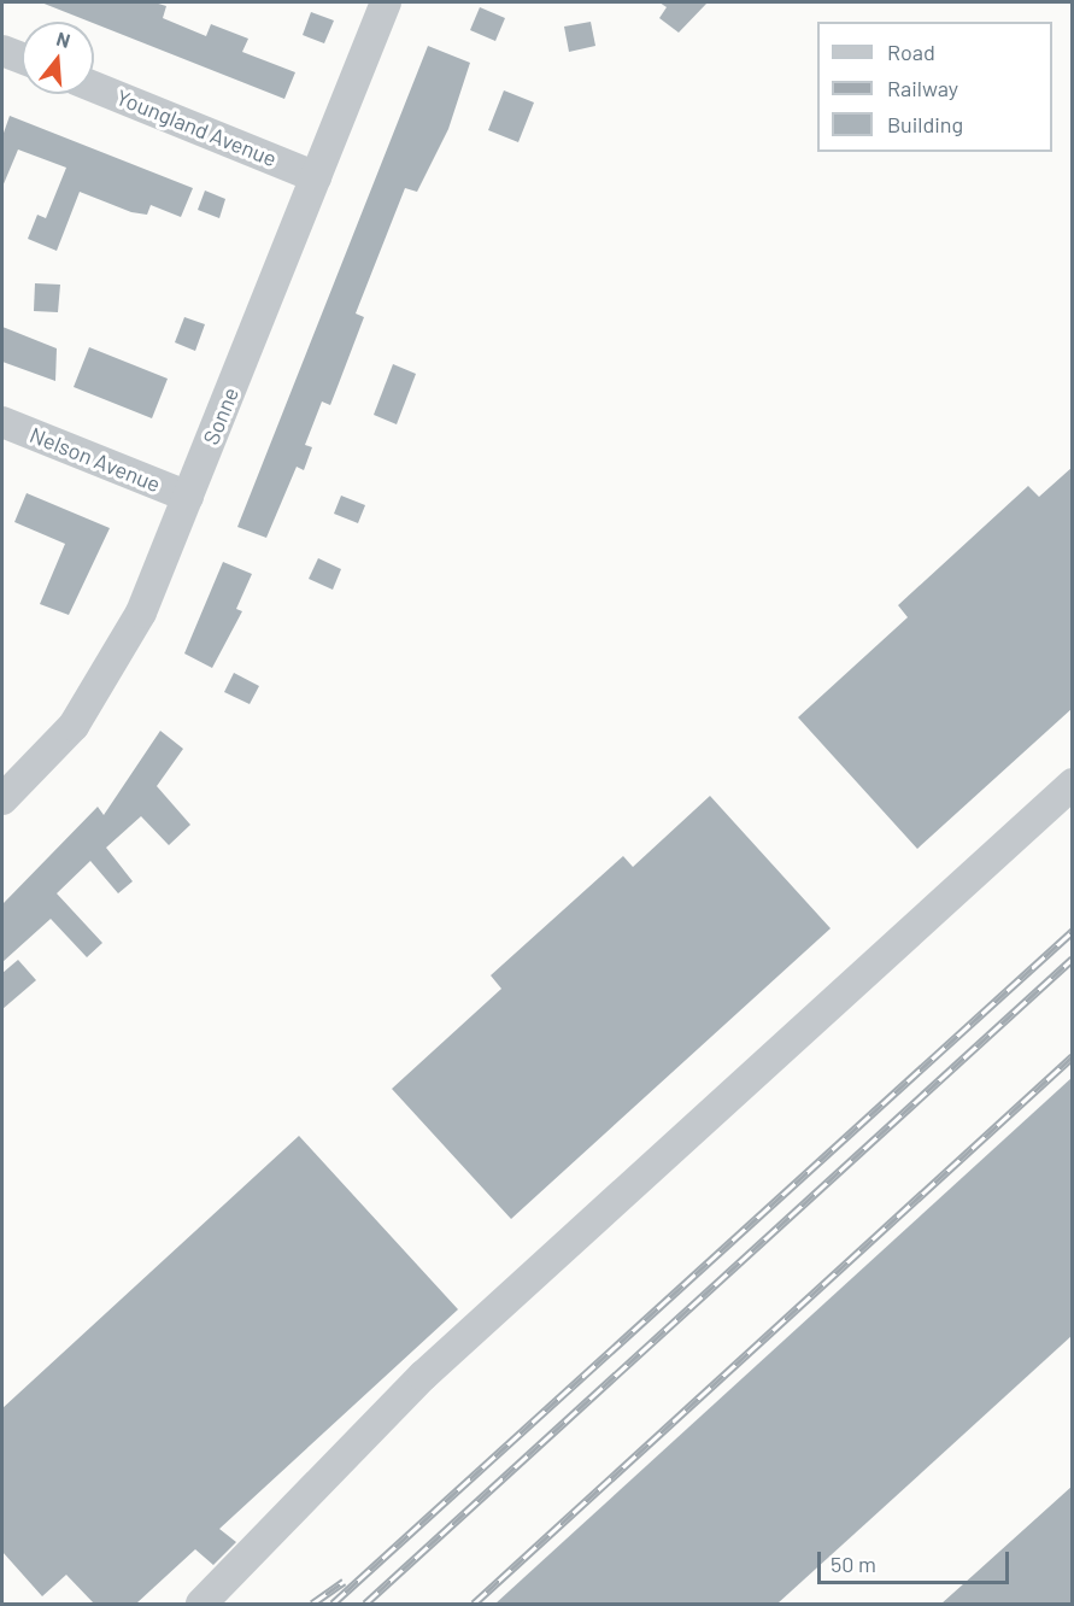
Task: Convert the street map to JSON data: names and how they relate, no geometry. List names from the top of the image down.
{
  "streets": {
    "street": ["Youngland Avenue", "Sonne", "Nelson Avenue"]
  },
  "crossings": [
    ["Youngland Avenue", "Sonne"],
    ["Sonne", "Nelson Avenue"]
  ],
  "legend": ["Road", "Railway", "Building"],
  "scale_bar": "50 m",
  "north": "top"
}
